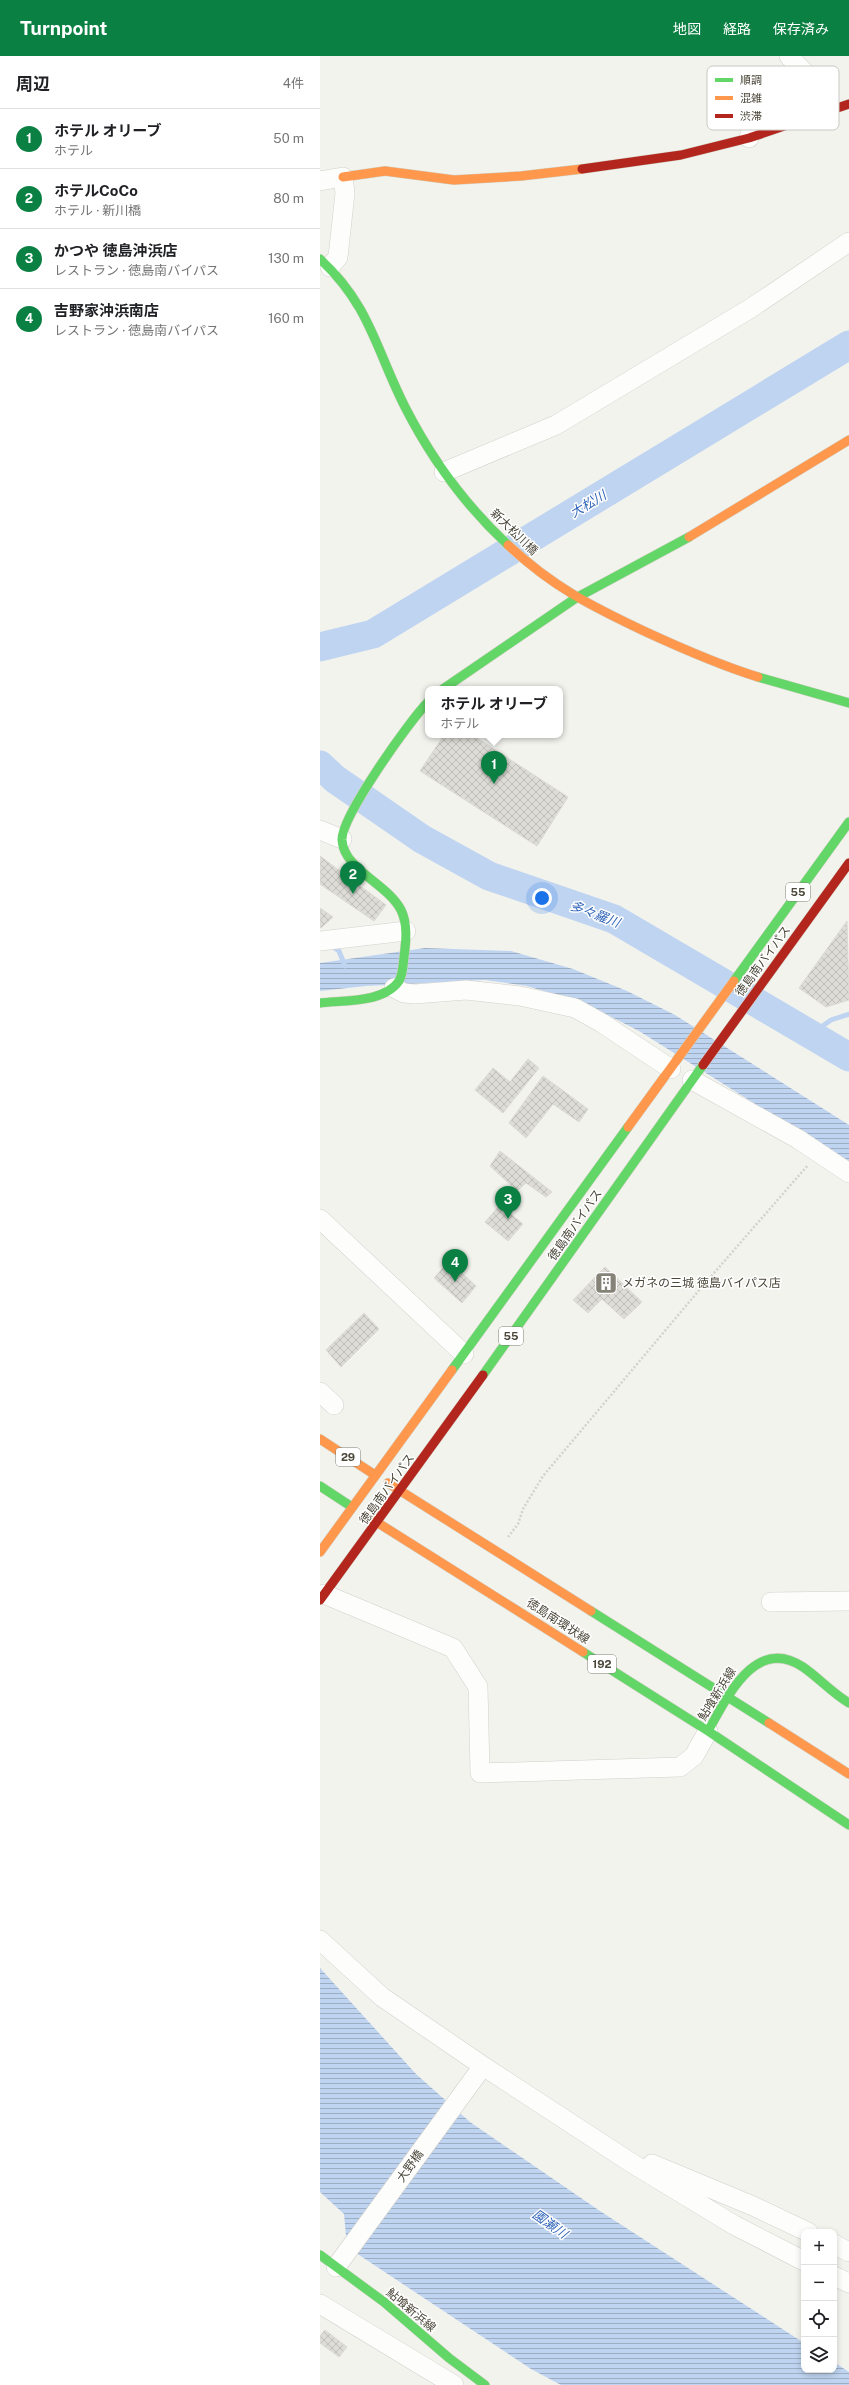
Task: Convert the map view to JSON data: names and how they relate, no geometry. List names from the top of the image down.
{
  "streets": {
    "main road": [
      "新大松川橋",
      "55",
      "徳島南バイパス",
      "29",
      "徳島南環状線",
      "192",
      "鮎喰新浜線"
    ],
    "street": ["大野橋"]
  },
  "crossings": [
    ["徳島南バイパス", "29"],
    ["徳島南バイパス", "徳島南環状線"],
    ["徳島南環状線", "鮎喰新浜線"],
    ["鮎喰新浜線", "大野橋"]
  ],
  "water": ["大松川", "多々羅川", "園瀬川"],
  "places": {
    "building": ["メガネの三城 徳島バイパス店"]
  },
  "legend": ["順調", "混雑", "渋滞"],
  "page": {
    "header": "Turnpoint",
    "nav": ["地図", "経路", "保存済み"],
    "heading": ["周辺", "4件"],
    "list": [
      {
        "mark": "1",
        "name": "ホテル オリーブ",
        "note": "ホテル",
        "value": "50 m"
      },
      {
        "mark": "2",
        "name": "ホテルCoCo",
        "note": "ホテル · 新川橋",
        "value": "80 m"
      },
      {
        "mark": "3",
        "name": "かつや 徳島沖浜店",
        "note": "レストラン · 徳島南バイパス",
        "value": "130 m"
      },
      {
        "mark": "4",
        "name": "吉野家沖浜南店",
        "note": "レストラン · 徳島南バイパス",
        "value": "160 m"
      }
    ],
    "popup": ["ホテル オリーブ", "ホテル"],
    "pins": [
      "1",
      "2",
      "3",
      "4"
    ],
    "map_buttons": ["+", "−"]
  }
}
